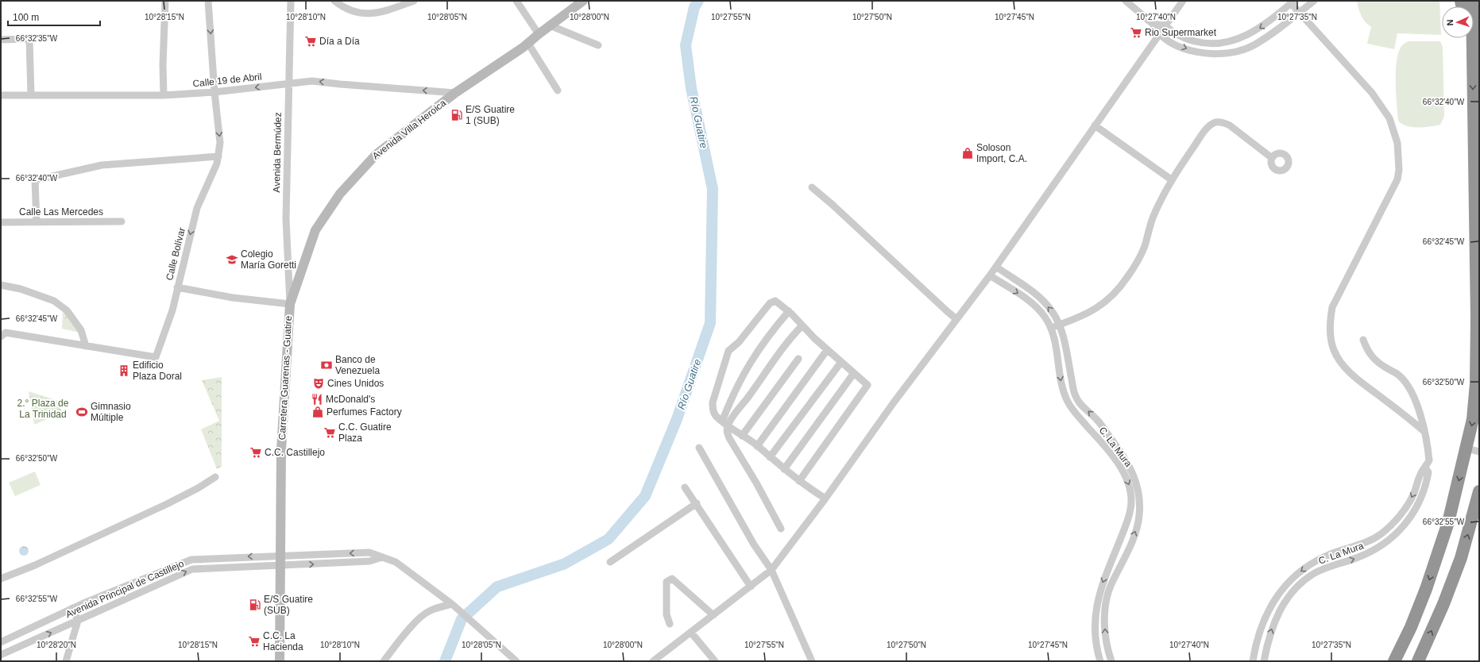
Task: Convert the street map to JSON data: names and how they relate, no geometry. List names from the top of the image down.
{
  "streets": {
    "main road": ["Avenida Villa Heroica", "Carretera Guarenas - Guatire"],
    "street": [
      "Calle 19 de Abril",
      "Avenida Bermúdez",
      "Calle Las Mercedes",
      "Calle Bolívar",
      "C. La Mura",
      "Avenida Principal de Castillejo"
    ]
  },
  "crossings": [
    ["Calle 19 de Abril", "Avenida Villa Heroica"],
    ["Calle 19 de Abril", "Avenida Bermúdez"],
    ["Calle 19 de Abril", "Calle Bolívar"],
    ["Avenida Villa Heroica", "Avenida Bermúdez"],
    ["Avenida Villa Heroica", "Carretera Guarenas - Guatire"],
    ["Avenida Bermúdez", "Carretera Guarenas - Guatire"],
    ["Carretera Guarenas - Guatire", "Avenida Principal de Castillejo"]
  ],
  "one_way": ["Calle 19 de Abril"],
  "water": ["Río Guatire"],
  "parks": ["2.° Plaza de La Trinidad"],
  "places": {
    "supermarket": [
      "Rio Supermarket",
      "Día a Día",
      "C.C. Guatire Plaza",
      "C.C. Castillejo",
      "C.C. La Hacienda"
    ],
    "fuel station": ["E/S Guatire 1 (SUB)", "E/S Guatire (SUB)"],
    "shop": ["Soloson Import, C.A.", "Perfumes Factory"],
    "school or university": ["Colegio María Goretti"],
    "bank": ["Banco de Venezuela"],
    "building": ["Edificio Plaza Doral"],
    "theatre": ["Cines Unidos"],
    "restaurant": ["McDonald's"],
    "sports": ["Gimnasio Múltiple"]
  },
  "scale_bar": "100 m",
  "north": "left",
  "coordinates": [
    "10°28'15\"N",
    "10°28'10\"N",
    "10°28'05\"N",
    "10°28'00\"N",
    "10°27'55\"N",
    "10°27'50\"N",
    "10°27'45\"N",
    "10°27'40\"N",
    "10°27'35\"N",
    "66°32'35\"W",
    "66°32'40\"W",
    "66°32'45\"W",
    "66°32'50\"W",
    "66°32'55\"W",
    "10°28'20\"N"
  ]
}
